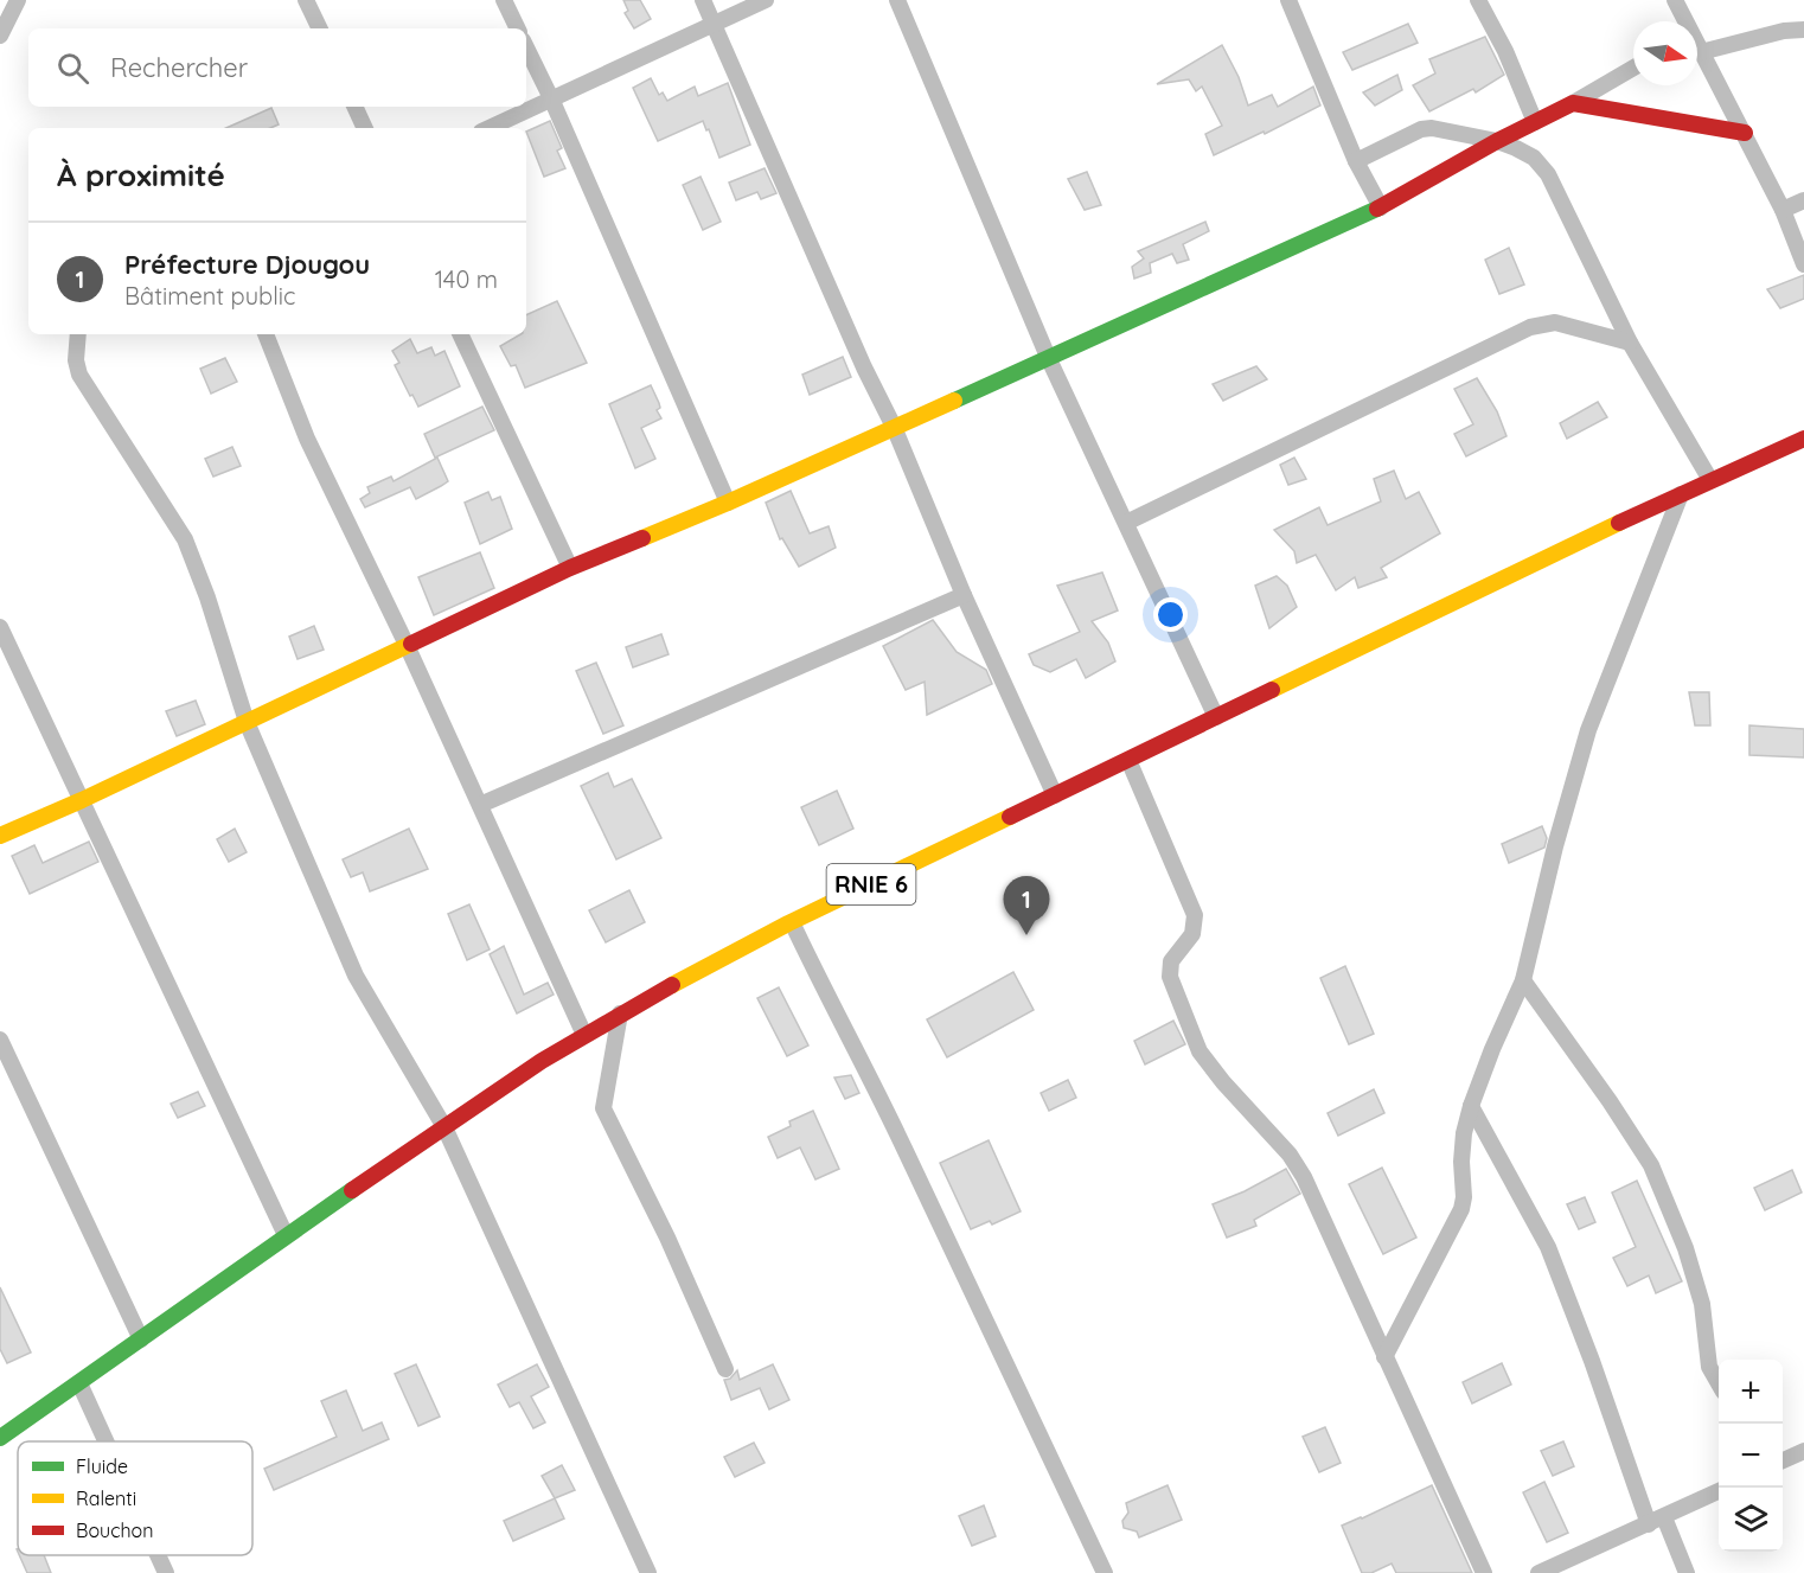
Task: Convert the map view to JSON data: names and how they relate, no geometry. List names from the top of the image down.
{
  "streets": {
    "main road": ["RNIE 6"]
  },
  "legend": ["Fluide", "Ralenti", "Bouchon"],
  "north": "right",
  "page": {
    "search": "Rechercher",
    "heading": "À proximité",
    "list": [
      {
        "mark": "1",
        "name": "Préfecture Djougou",
        "note": "Bâtiment public",
        "value": "140 m"
      }
    ],
    "pins": "1",
    "map_buttons": ["+", "−"]
  }
}
